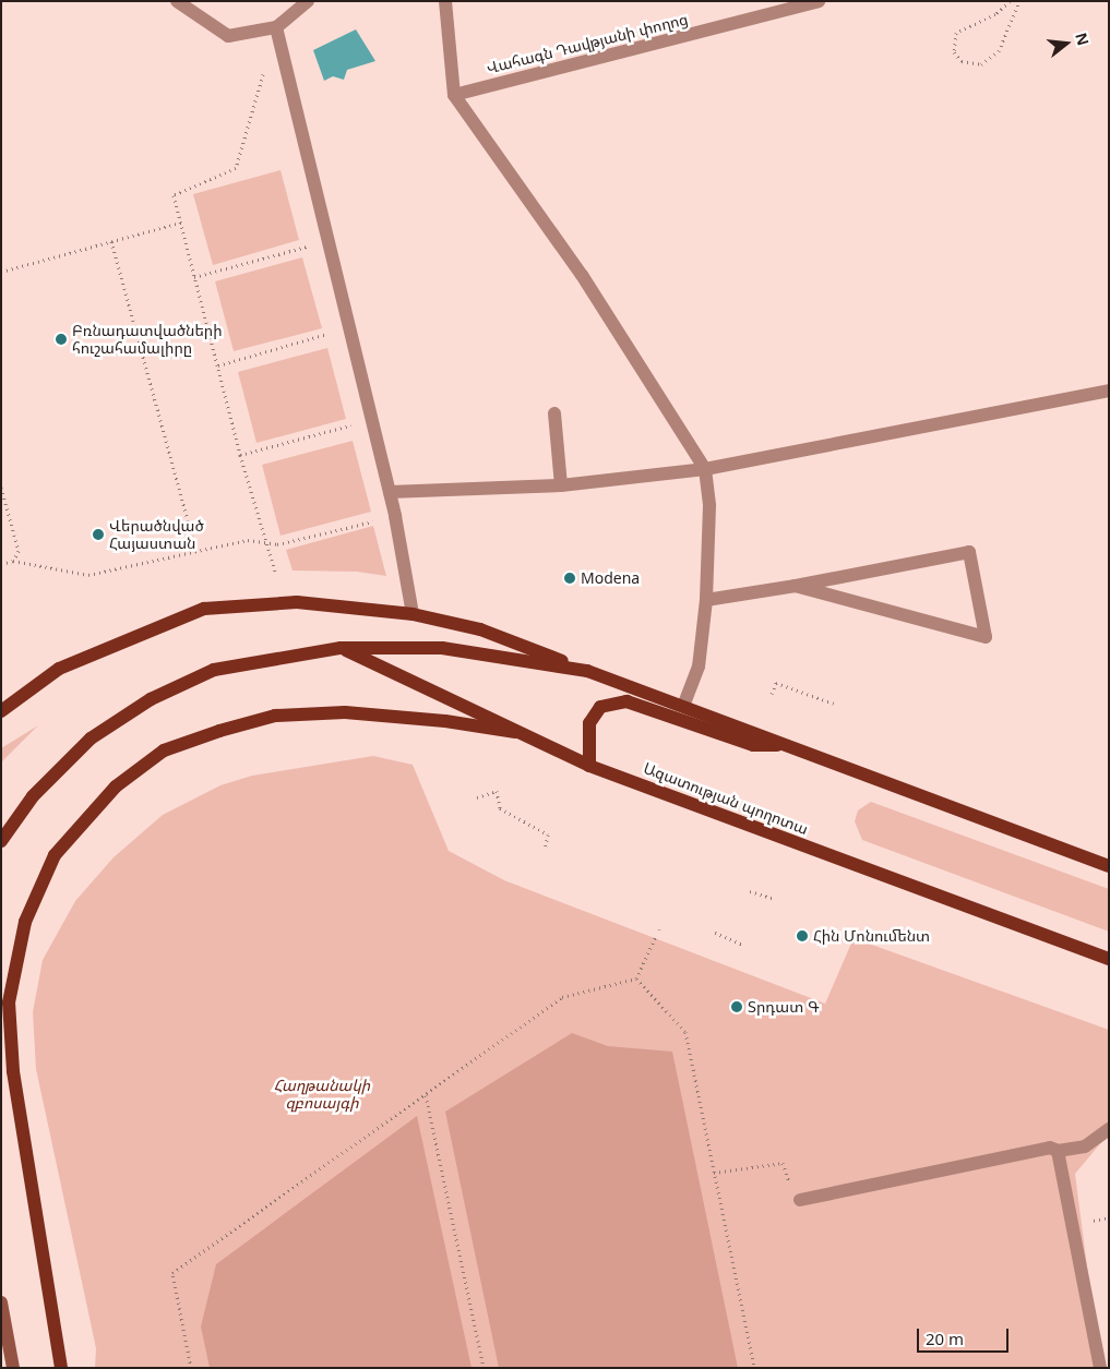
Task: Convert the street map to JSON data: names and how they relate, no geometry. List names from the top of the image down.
{
  "streets": {
    "main road": ["Ազատության պողոտա"],
    "street": ["Վահագն Դավթյանի փողոց"]
  },
  "parks": ["Հաղթանակի զբոսայգի"],
  "places": [
    "Բռնադատվածների հուշահամալիրը",
    "Վերածնված Հայաստան",
    "Modena",
    "Հին Մոնումենտ",
    "Տրդատ Գ"
  ],
  "scale_bar": "20 m",
  "north": "right"
}
